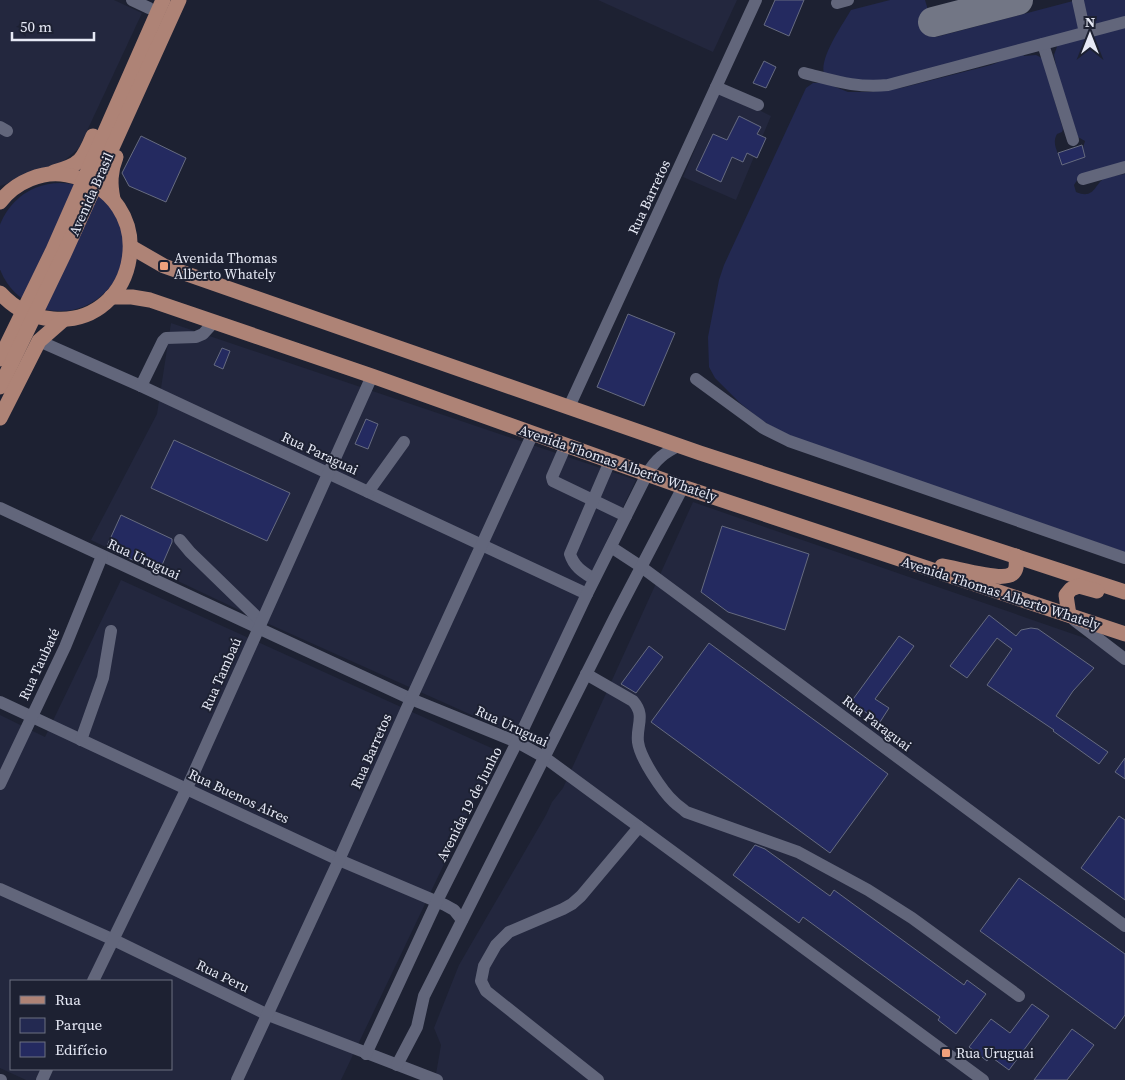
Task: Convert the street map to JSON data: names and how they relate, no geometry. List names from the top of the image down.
{
  "streets": {
    "main road": ["Avenida Brasil", "Avenida Thomas Alberto Whately"],
    "street": [
      "Rua Barretos",
      "Rua Paraguai",
      "Rua Uruguai",
      "Rua Taubaté",
      "Rua Tambaú",
      "Rua Buenos Aires",
      "Avenida 19 de Junho",
      "Rua Peru"
    ]
  },
  "crossings": [
    ["Rua Barretos", "Rua Paraguai"],
    ["Rua Barretos", "Avenida Thomas Alberto Whately"],
    ["Rua Barretos", "Rua Uruguai"],
    ["Rua Barretos", "Rua Buenos Aires"],
    ["Rua Barretos", "Rua Peru"],
    ["Rua Paraguai", "Rua Tambaú"],
    ["Rua Paraguai", "Avenida 19 de Junho"],
    ["Avenida Thomas Alberto Whately", "Rua Tambaú"],
    ["Avenida Thomas Alberto Whately", "Avenida 19 de Junho"],
    ["Rua Uruguai", "Rua Taubaté"],
    ["Rua Uruguai", "Rua Tambaú"],
    ["Rua Uruguai", "Avenida 19 de Junho"],
    ["Rua Taubaté", "Rua Buenos Aires"],
    ["Rua Tambaú", "Rua Buenos Aires"],
    ["Rua Tambaú", "Rua Peru"],
    ["Rua Buenos Aires", "Avenida 19 de Junho"],
    ["Avenida 19 de Junho", "Rua Peru"]
  ],
  "places": {
    "transit": ["Avenida Thomas Alberto Whately", "Rua Uruguai"]
  },
  "legend": ["Rua", "Parque", "Edifício"],
  "scale_bar": "50 m",
  "north": "top"
}
